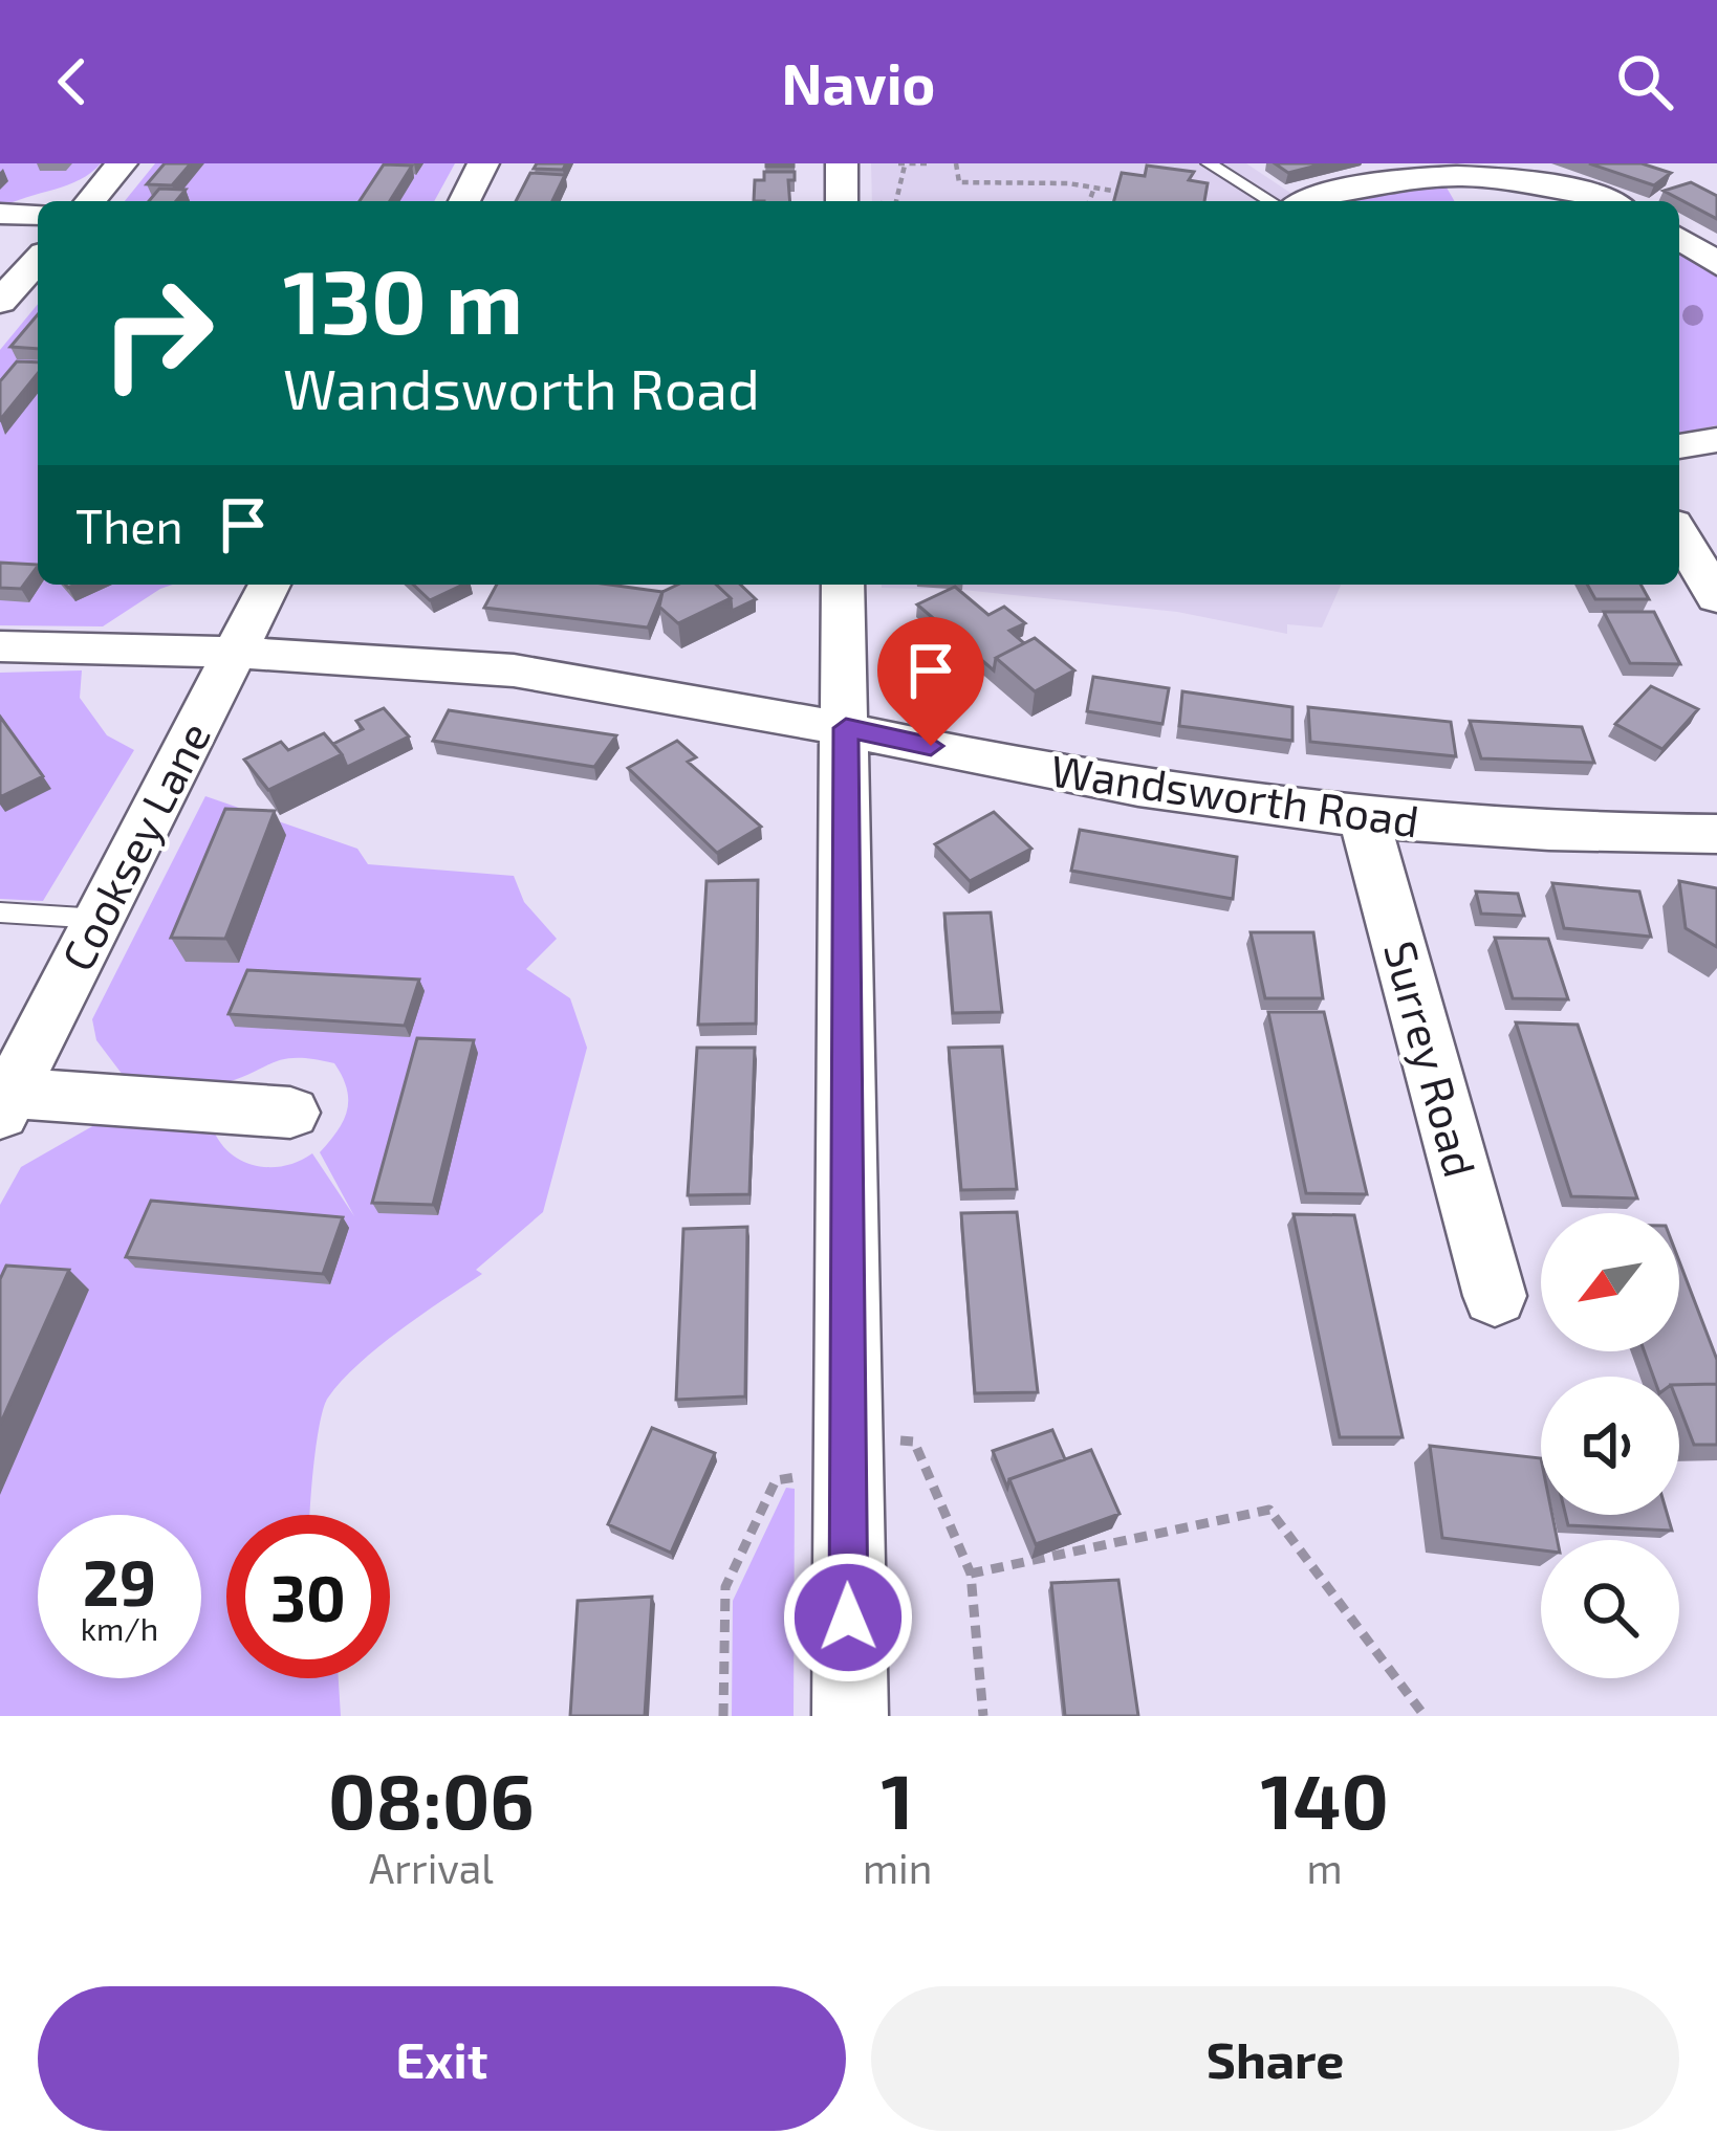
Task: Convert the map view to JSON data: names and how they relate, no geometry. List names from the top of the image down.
{
  "streets": {
    "street": ["Wandsworth Road", "Cooksey Lane", "Surrey Road"]
  },
  "crossings": [
    ["Wandsworth Road", "Cooksey Lane"],
    ["Wandsworth Road", "Surrey Road"]
  ],
  "north": "bottom left",
  "page": {
    "header": "Navio",
    "turn": ["130 m", "Wandsworth Road"],
    "then": "Then",
    "speed": "29 km/h",
    "limit": "30",
    "eta": [
      "08:06",
      "Arrival",
      "1",
      "min",
      "140",
      "m"
    ],
    "buttons": ["Exit", "Share"]
  }
}
